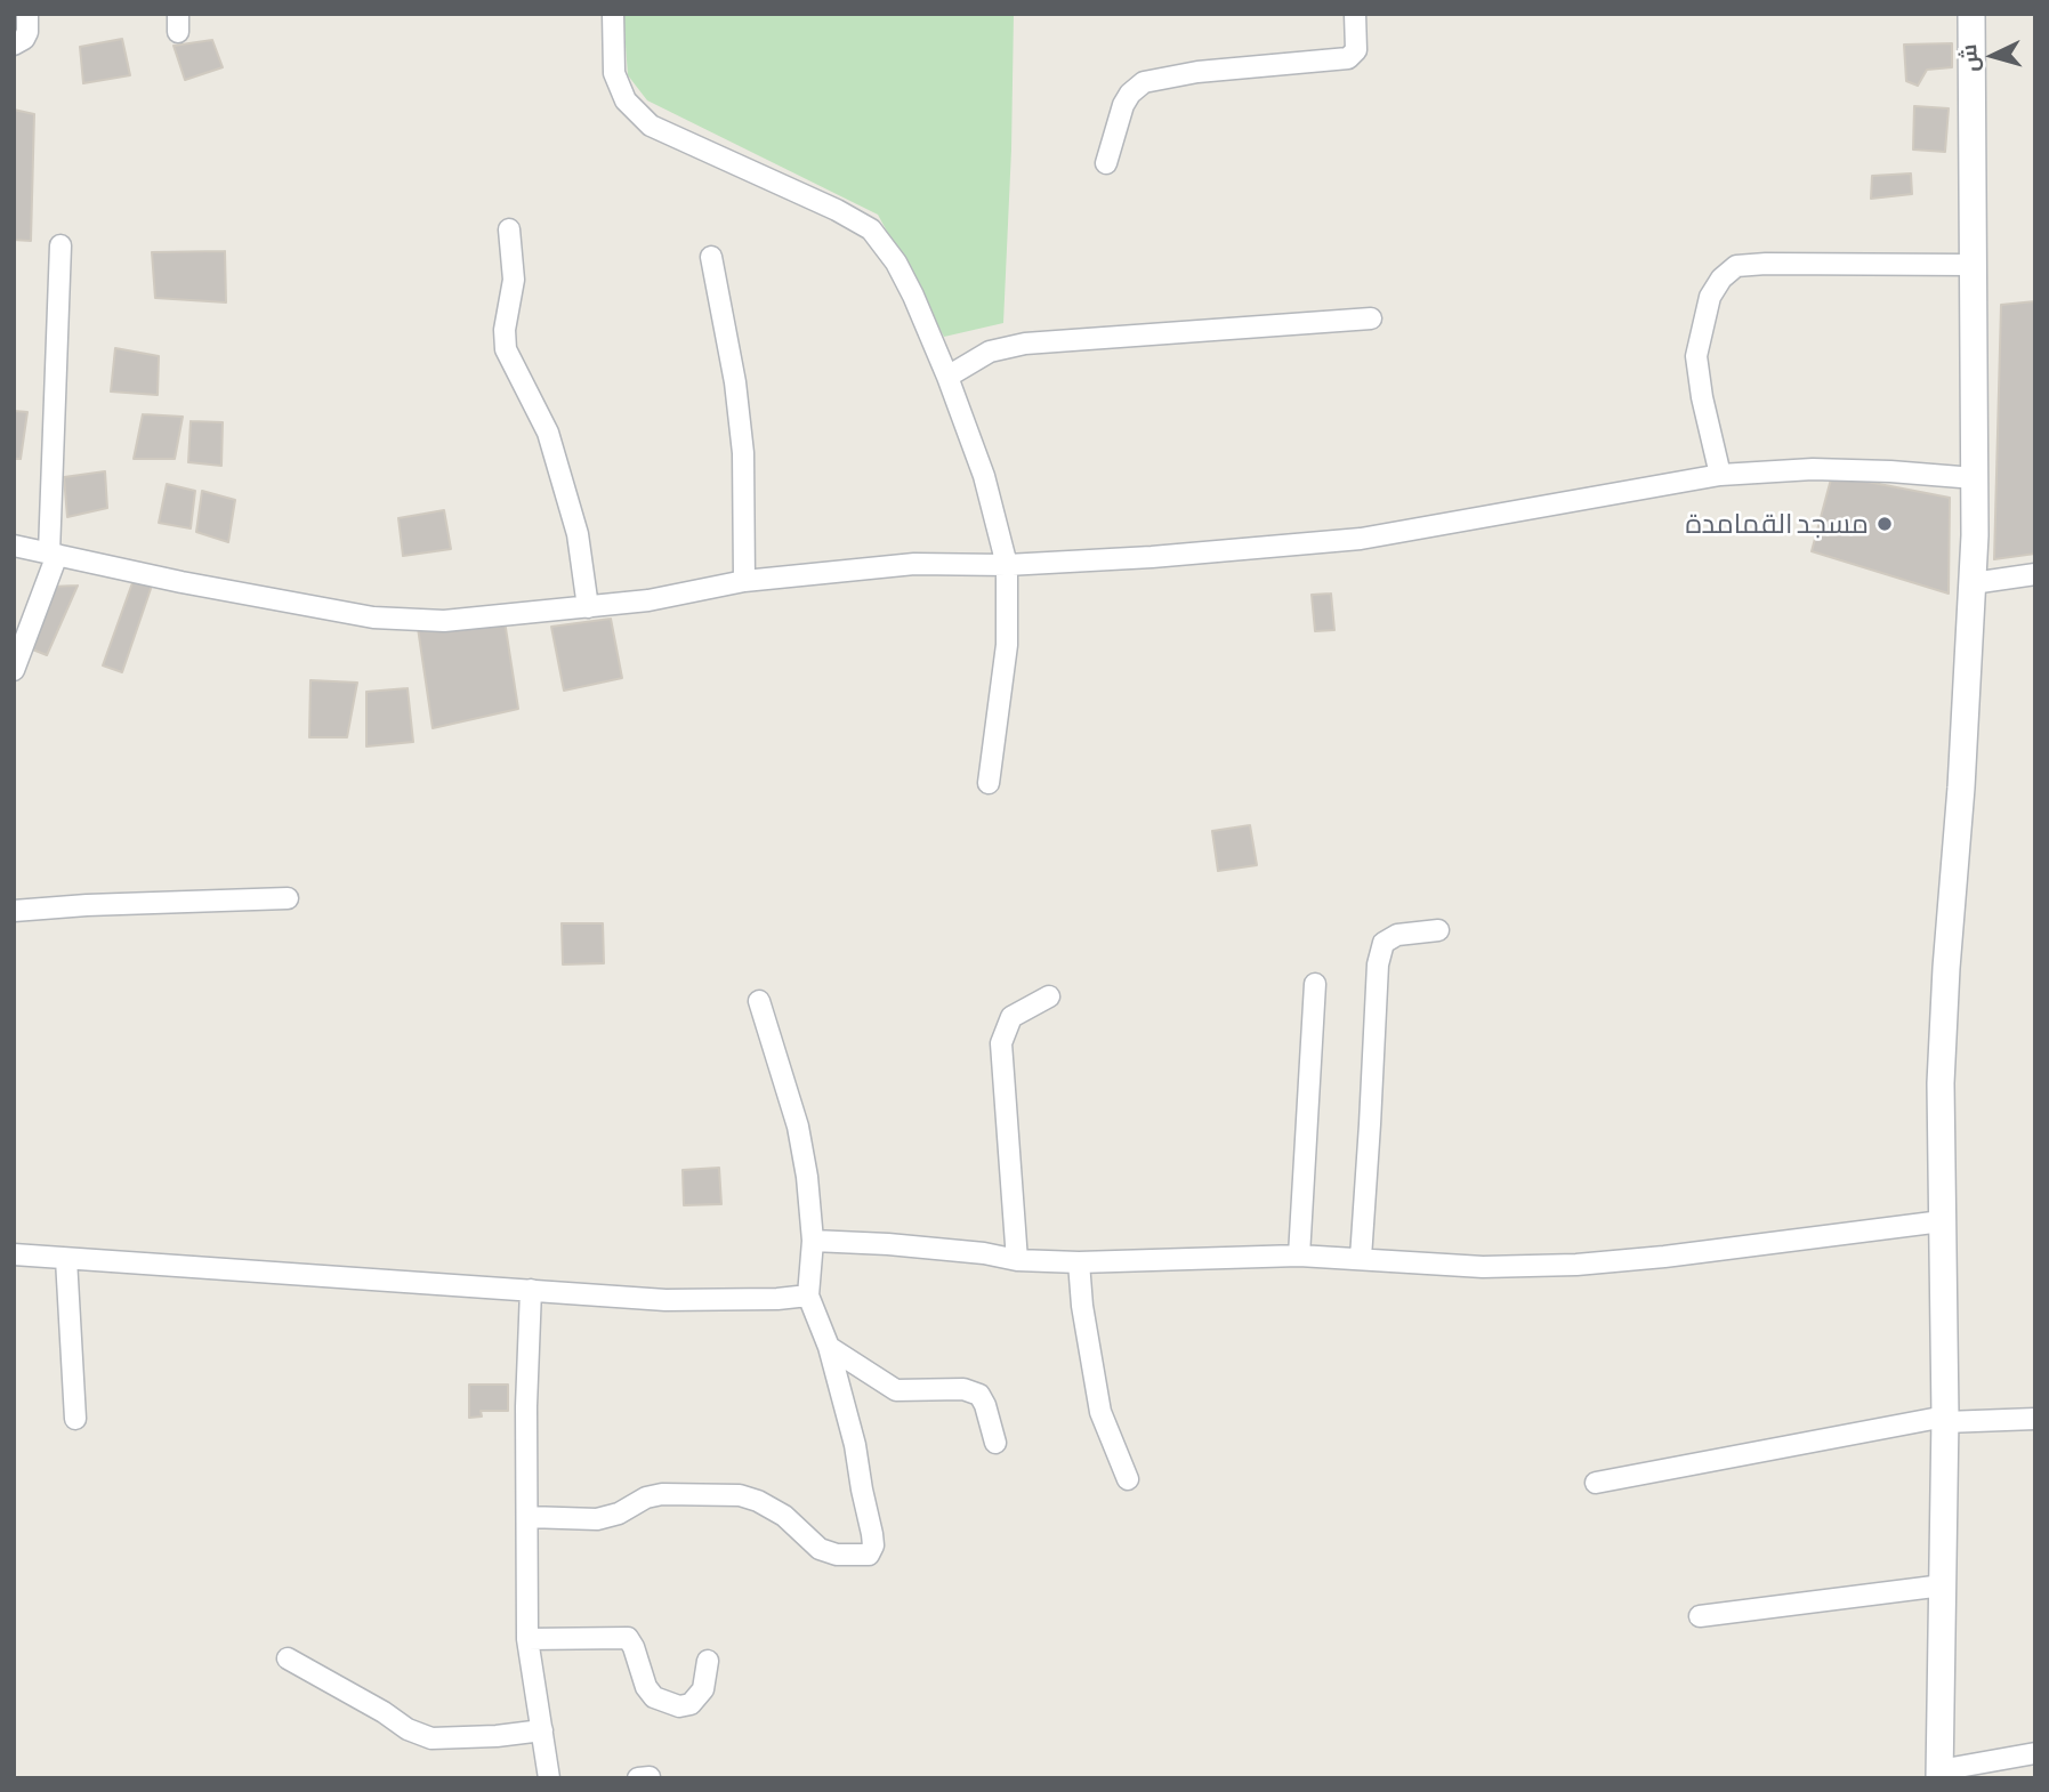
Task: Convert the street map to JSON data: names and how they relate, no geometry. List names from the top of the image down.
{
  "places": ["مسجد القمامدة"],
  "north": "left"
}
